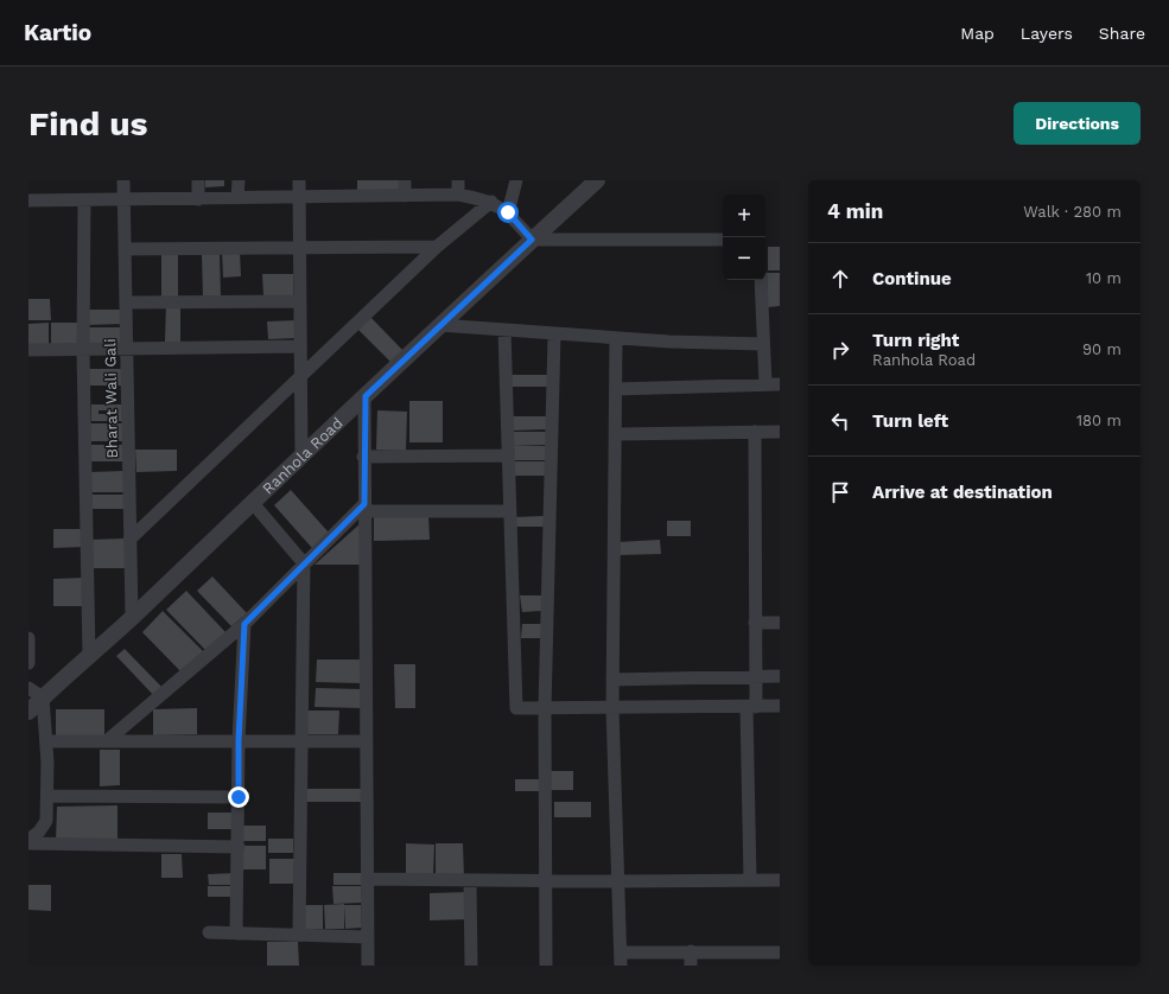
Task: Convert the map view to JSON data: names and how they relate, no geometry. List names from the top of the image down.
{
  "streets": {
    "street": ["Bharat Wali Gali", "Ranhola Road"]
  },
  "crossings": [
    ["Bharat Wali Gali", "Ranhola Road"]
  ],
  "page": {
    "header": "Kartio",
    "nav": ["Map", "Layers", "Share"],
    "buttons": "Directions",
    "title": "Find us",
    "heading": ["4 min", "Walk · 280 m"],
    "map_buttons": ["+", "−"],
    "list": [
      ["Continue", "10 m"],
      ["Turn right", "Ranhola Road", "90 m"],
      ["Turn left", "180 m"],
      "Arrive at destination"
    ]
  }
}
